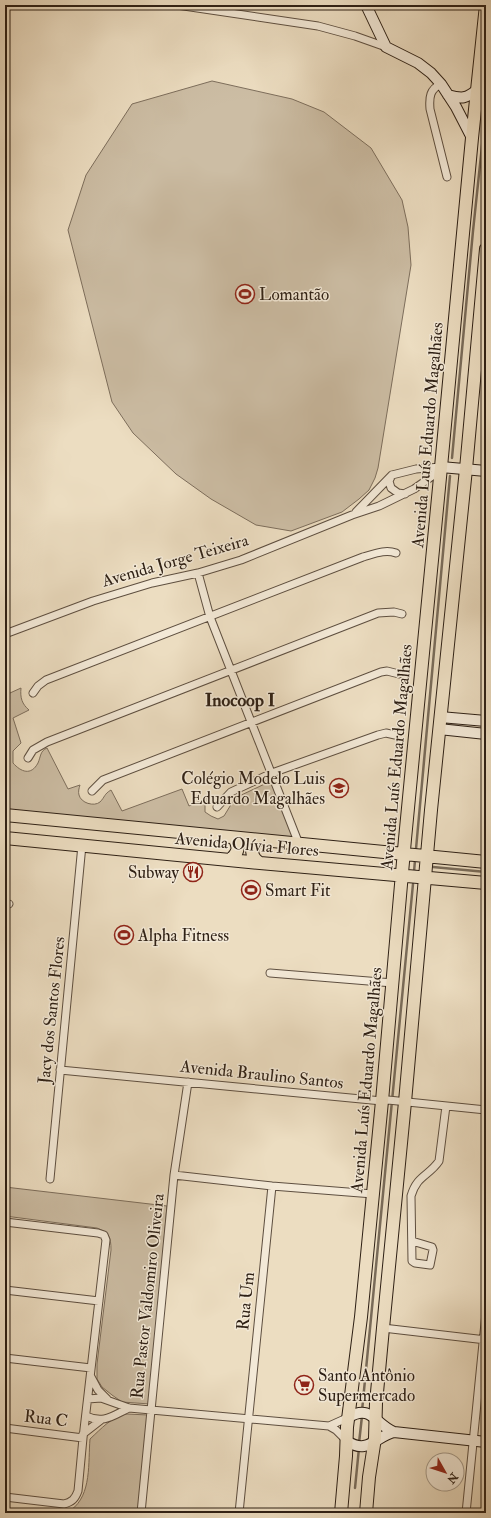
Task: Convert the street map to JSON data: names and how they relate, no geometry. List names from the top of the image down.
{
  "streets": {
    "main road": ["Avenida Luís Eduardo Magalhães", "Avenida Olívia Flores"],
    "street": [
      "Avenida Jorge Teixeira",
      "Jacy dos Santos Flores",
      "Avenida Braulino Santos",
      "Rua Pastor Valdomiro Oliveira",
      "Rua Um",
      "Rua C"
    ]
  },
  "crossings": [
    ["Avenida Luís Eduardo Magalhães", "Avenida Jorge Teixeira"],
    ["Avenida Luís Eduardo Magalhães", "Avenida Olívia Flores"],
    ["Avenida Luís Eduardo Magalhães", "Avenida Braulino Santos"],
    ["Avenida Olívia Flores", "Jacy dos Santos Flores"],
    ["Jacy dos Santos Flores", "Avenida Braulino Santos"],
    ["Avenida Braulino Santos", "Rua Pastor Valdomiro Oliveira"]
  ],
  "districts": ["Inocoop I"],
  "places": {
    "sports": ["Lomantão", "Smart Fit", "Alpha Fitness"],
    "school or university": ["Colégio Modelo Luis Eduardo Magalhães"],
    "restaurant": ["Subway"],
    "supermarket": ["Santo Antônio Supermercado"]
  },
  "north": "bottom right"
}
